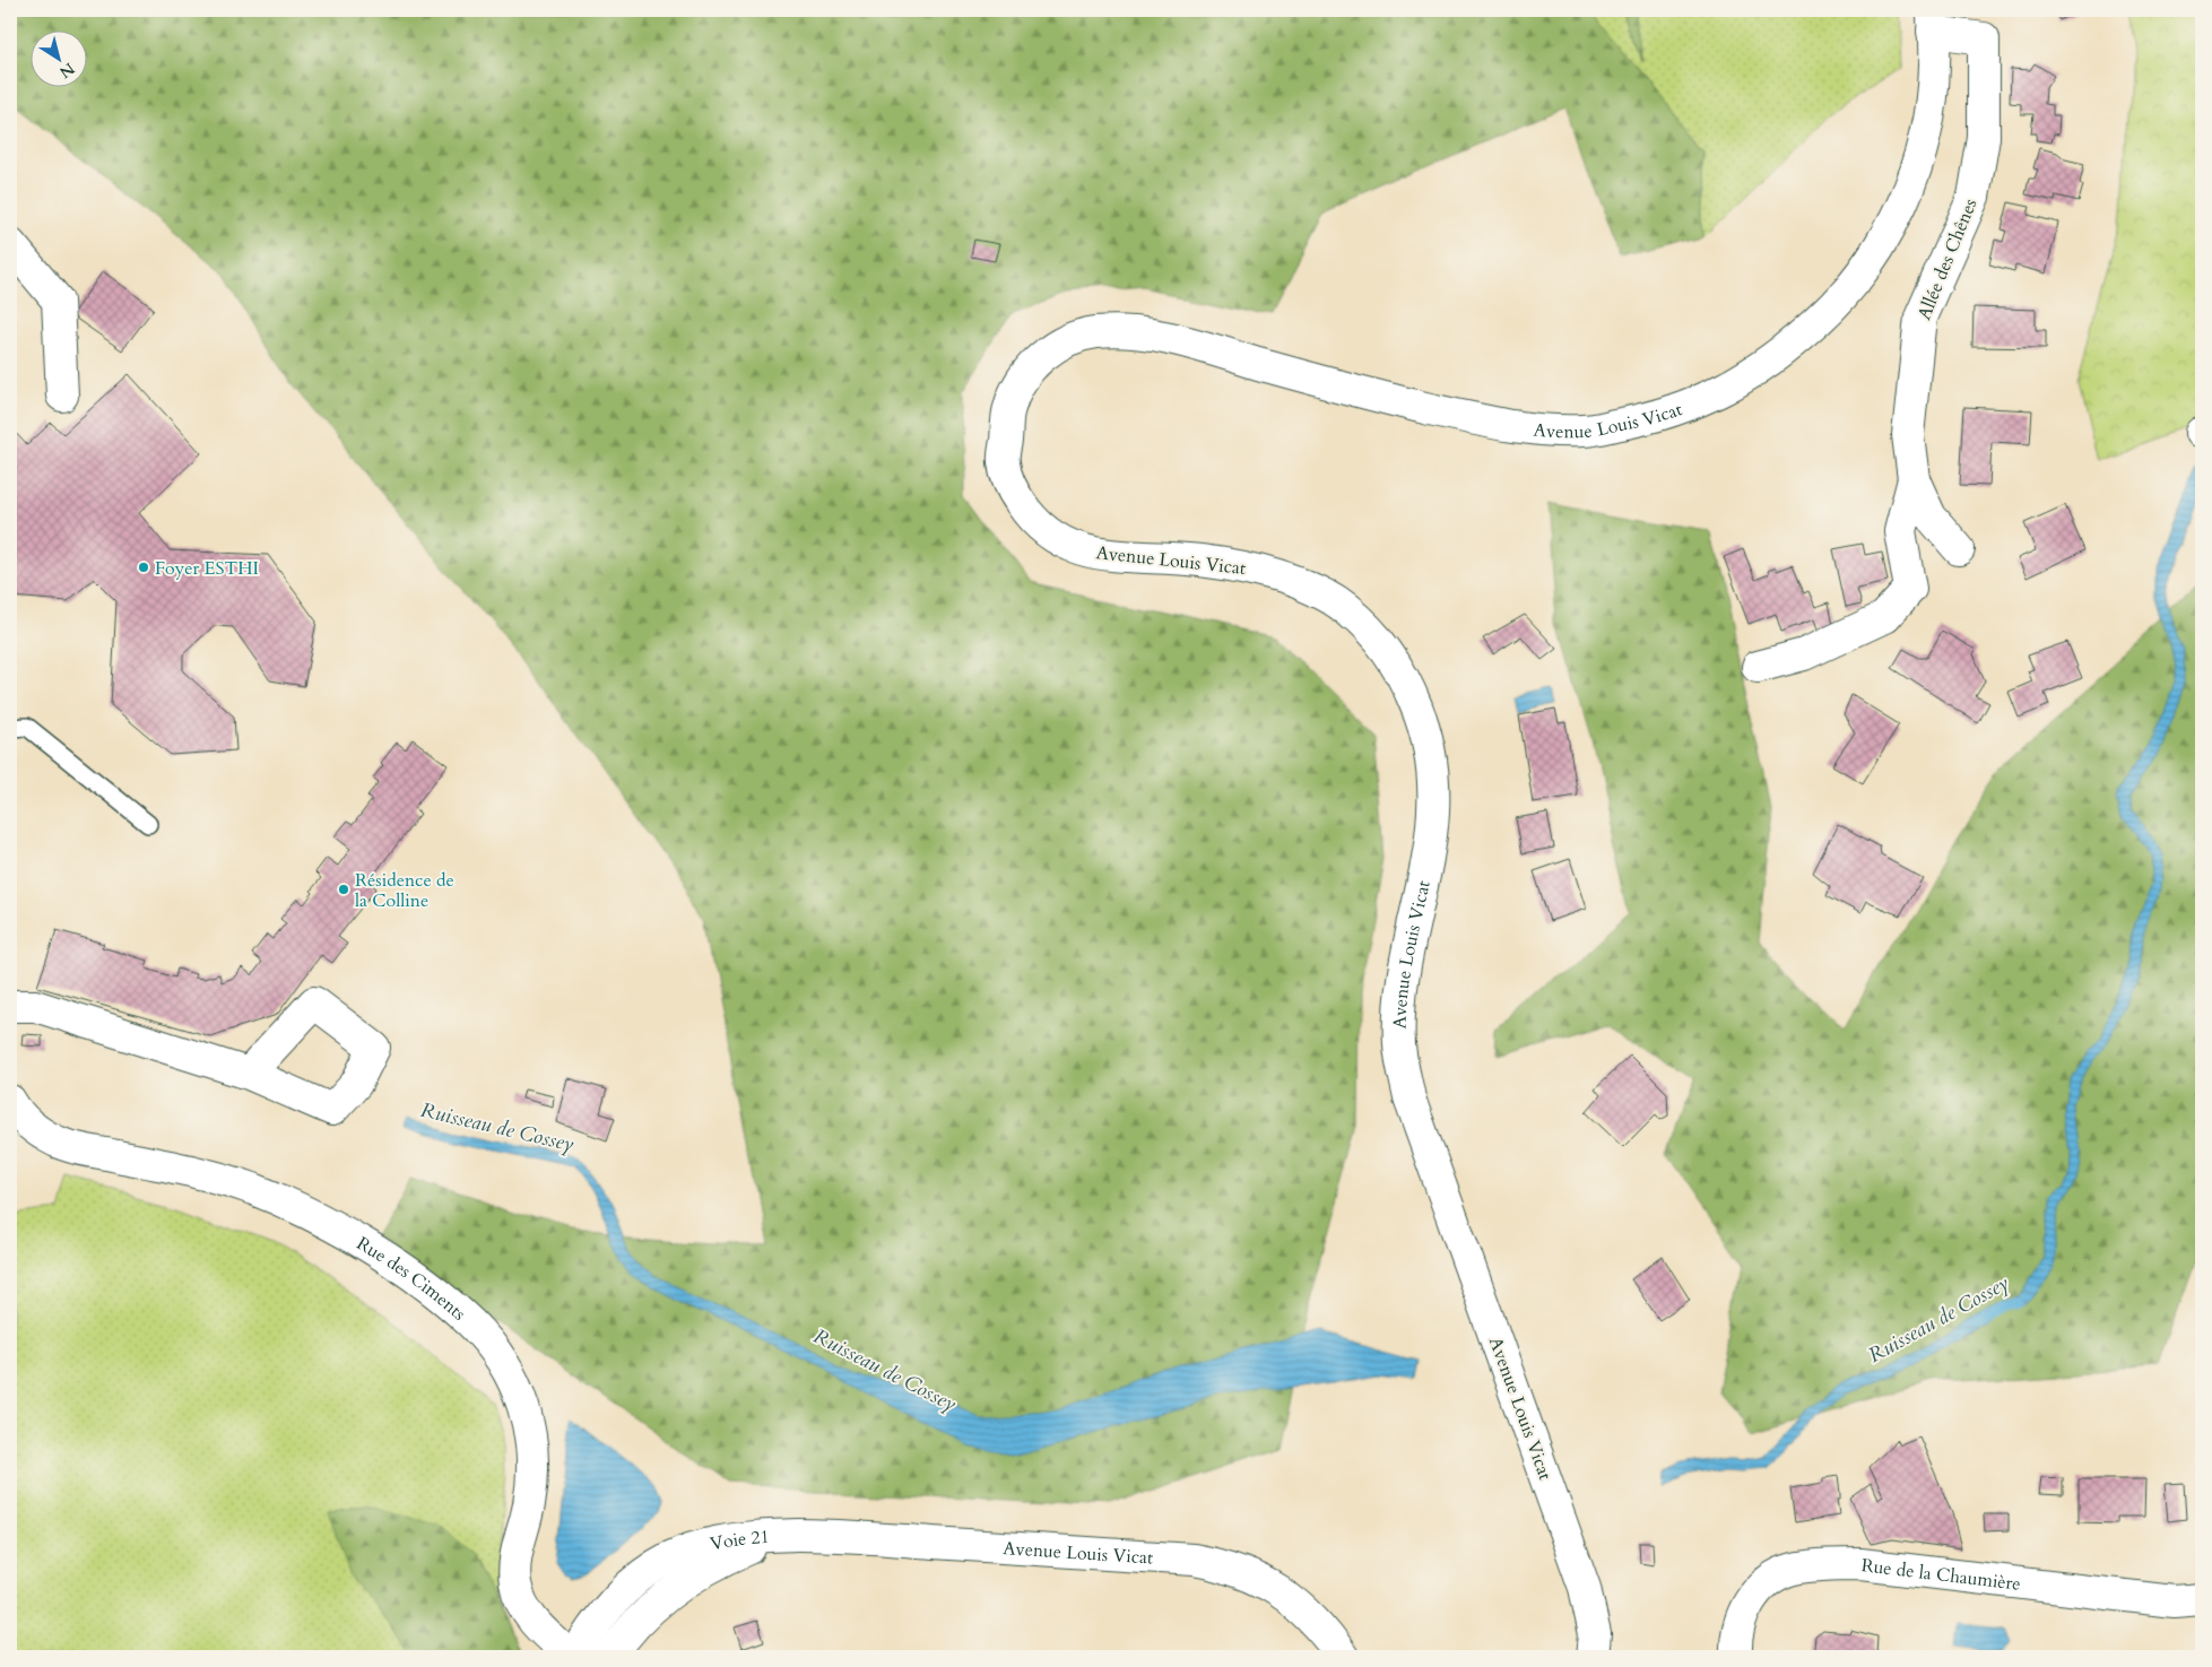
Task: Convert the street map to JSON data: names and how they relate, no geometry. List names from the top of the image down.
{
  "streets": {
    "main road": [
      "Allée des Chênes",
      "Avenue Louis Vicat",
      "Rue des Ciments",
      "Voie 21",
      "Rue de la Chaumière"
    ]
  },
  "crossings": [
    ["Allée des Chênes", "Avenue Louis Vicat"],
    ["Avenue Louis Vicat", "Voie 21"],
    ["Rue des Ciments", "Voie 21"]
  ],
  "water": ["Ruisseau de Cossey"],
  "places": ["Foyer ESTHI", "Résidence de la Colline"],
  "north": "bottom right"
}
